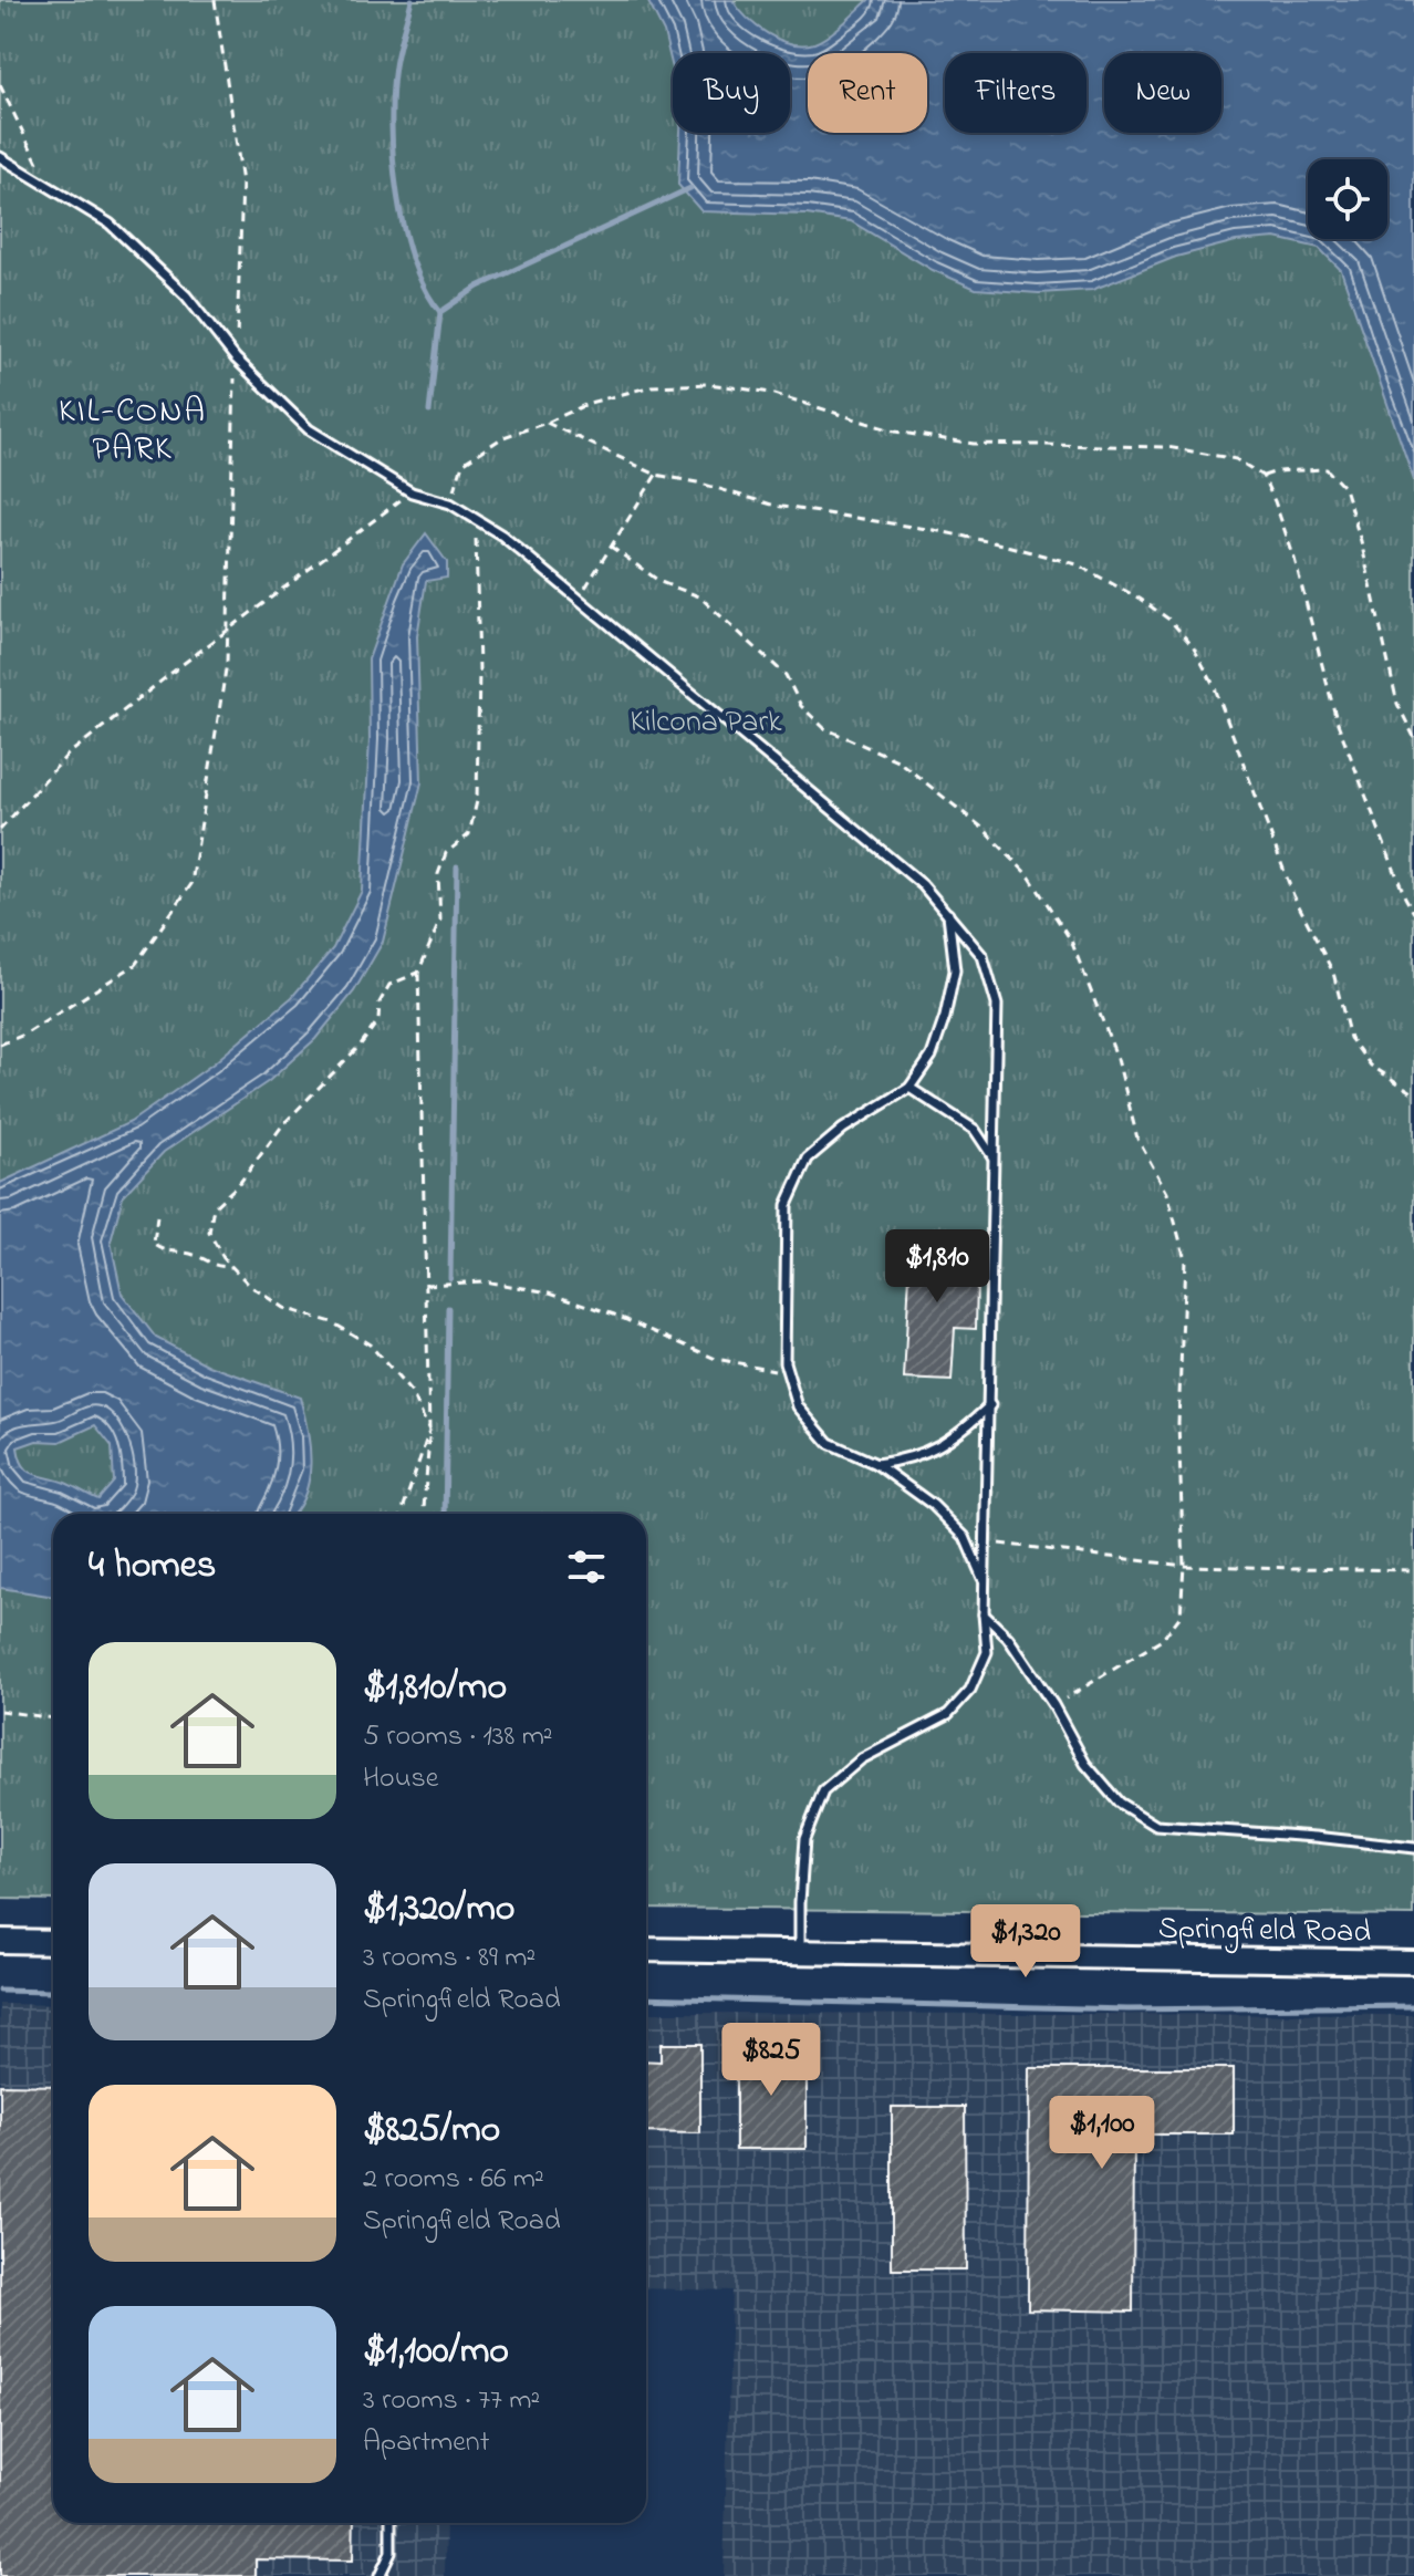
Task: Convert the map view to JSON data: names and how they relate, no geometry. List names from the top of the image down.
{
  "streets": {
    "street": ["Springfield Road"]
  },
  "districts": ["KIL-CONA PARK"],
  "parks": ["Kilcona Park"],
  "page": {
    "chip": [
      "Buy",
      "Rent",
      "Filters",
      "New"
    ],
    "price": [
      "$1,810",
      "$1,320",
      "$825",
      "$1,100"
    ],
    "heading": "4 homes",
    "list": [
      {
        "name": "$1,810/mo",
        "note": "5 rooms · 138 m² · House"
      },
      {
        "name": "$1,320/mo",
        "note": "3 rooms · 89 m² · Springfield Road"
      },
      {
        "name": "$825/mo",
        "note": "2 rooms · 66 m² · Springfield Road"
      },
      {
        "name": "$1,100/mo",
        "note": "3 rooms · 77 m² · Apartment"
      }
    ]
  }
}
